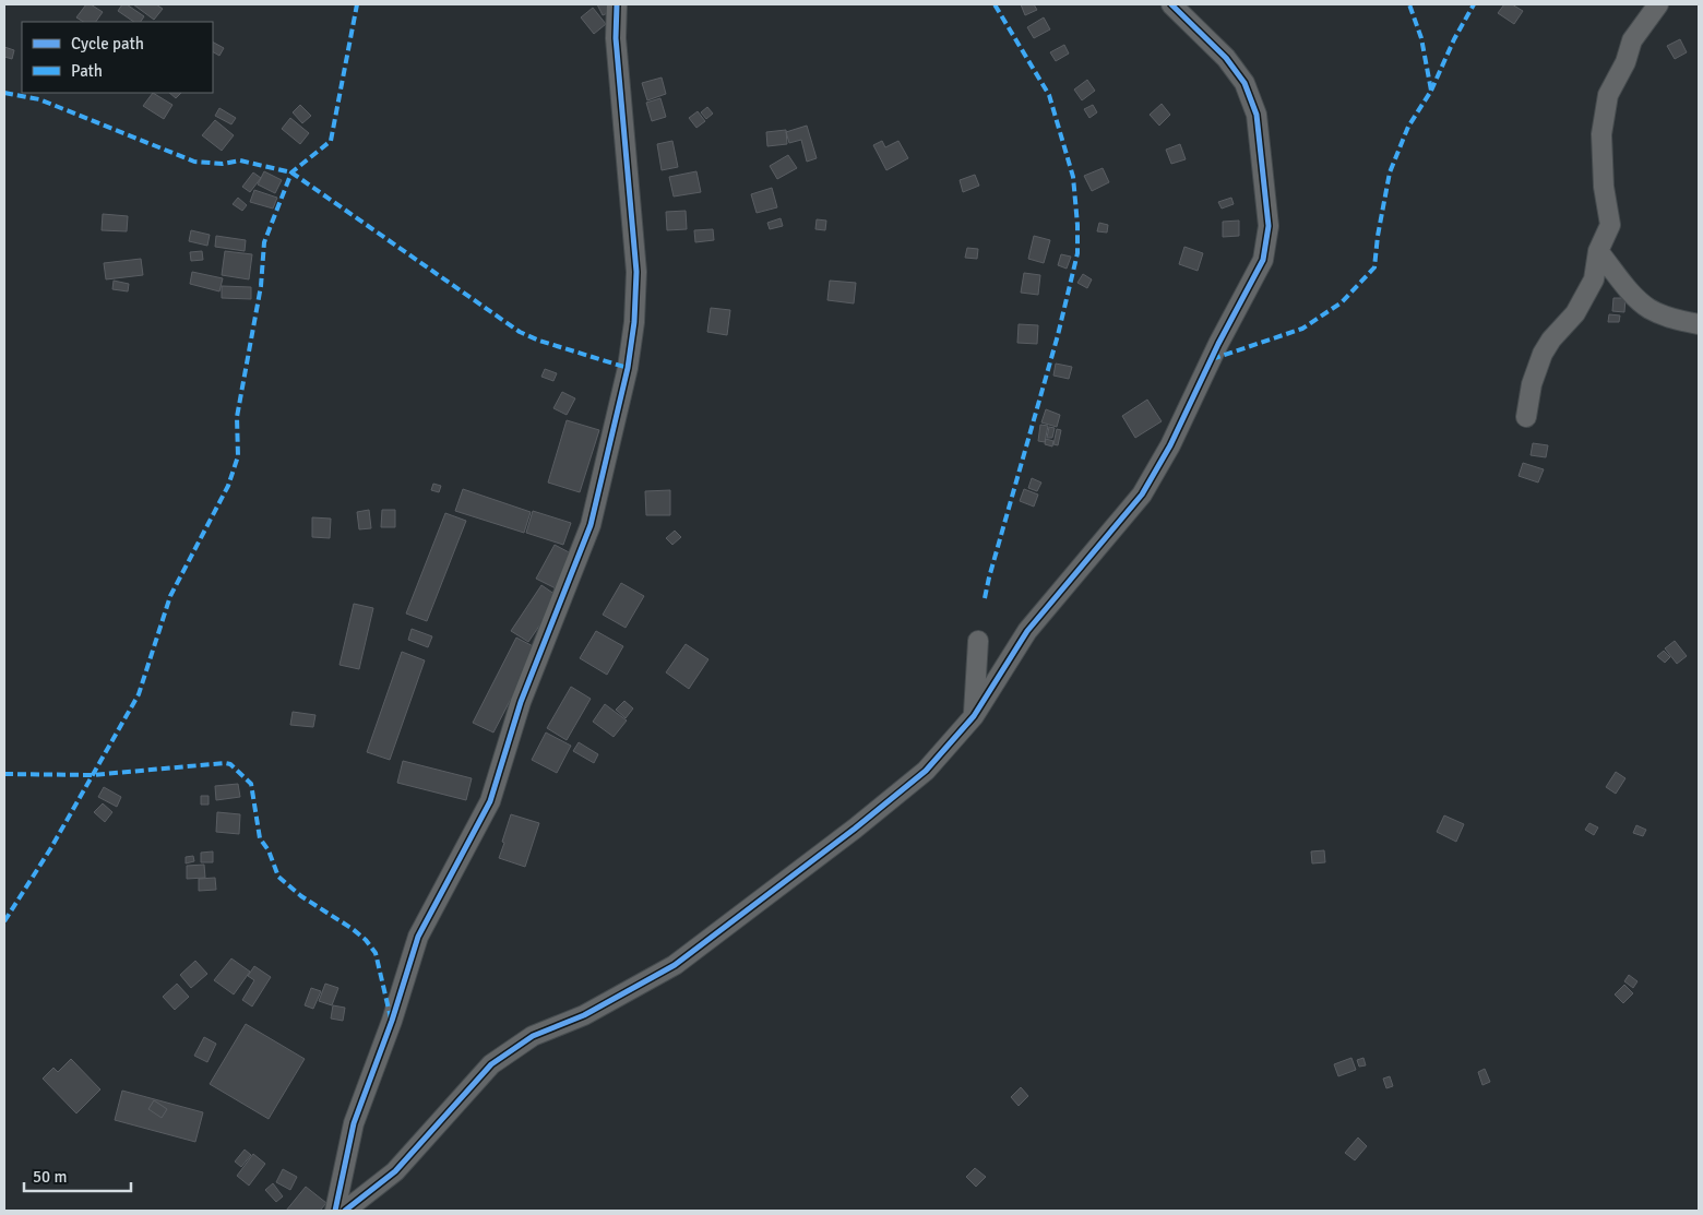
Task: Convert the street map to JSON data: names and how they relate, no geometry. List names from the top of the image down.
{
  "legend": ["Cycle path", "Path"],
  "scale_bar": "50 m"
}
